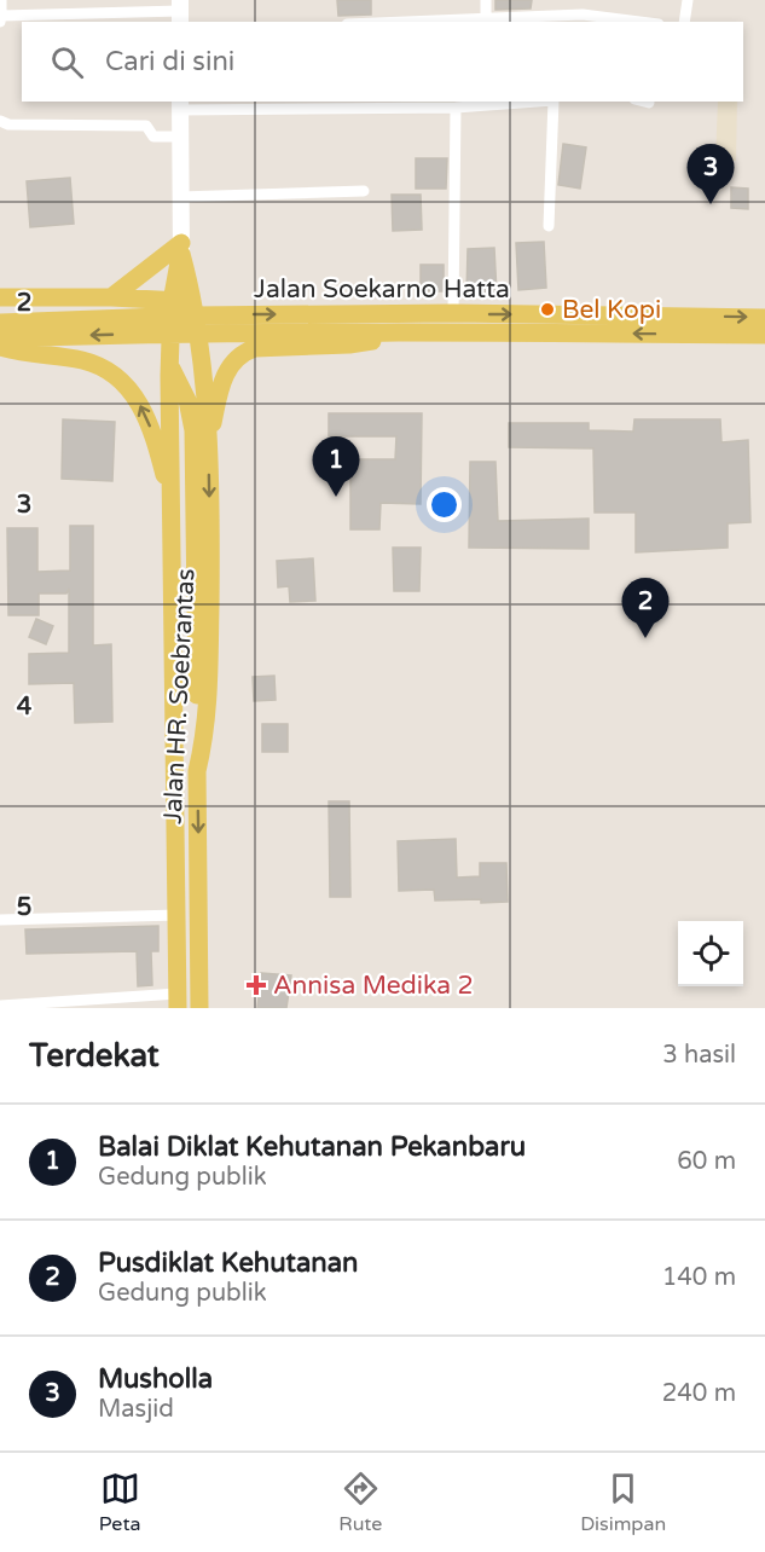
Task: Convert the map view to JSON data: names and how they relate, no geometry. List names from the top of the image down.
{
  "streets": {
    "main road": ["Jalan Soekarno Hatta", "Jalan HR. Soebrantas"]
  },
  "crossings": [
    ["Jalan Soekarno Hatta", "Jalan HR. Soebrantas"]
  ],
  "places": {
    "other": ["Bel Kopi"],
    "health": ["Annisa Medika 2"]
  },
  "page": {
    "search": "Cari di sini",
    "pins": ["3", "1", "2"],
    "heading": ["Terdekat", "3 hasil"],
    "list": [
      {
        "mark": "1",
        "name": "Balai Diklat Kehutanan Pekanbaru",
        "note": "Gedung publik",
        "value": "60 m"
      },
      {
        "mark": "2",
        "name": "Pusdiklat Kehutanan",
        "note": "Gedung publik",
        "value": "140 m"
      },
      {
        "mark": "3",
        "name": "Musholla",
        "note": "Masjid",
        "value": "240 m"
      }
    ],
    "nav": ["Peta", "Rute", "Disimpan"]
  },
  "grid": {
    "rows": [
      "2",
      "3",
      "4",
      "5"
    ]
  }
}
